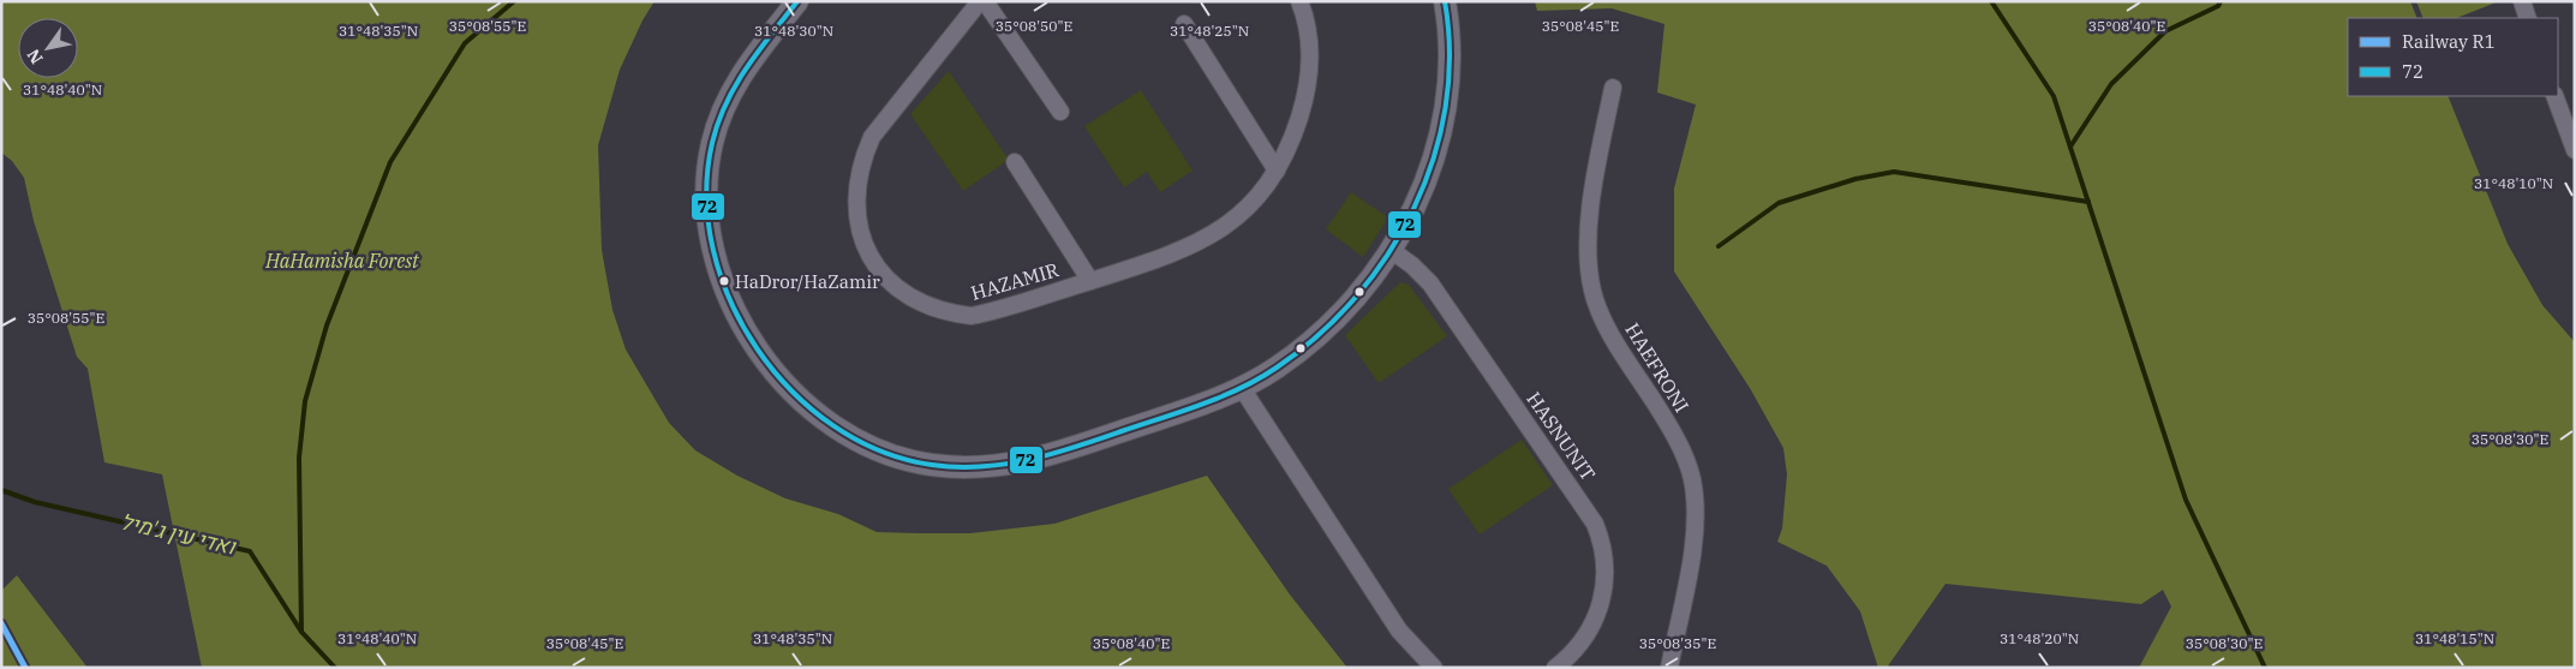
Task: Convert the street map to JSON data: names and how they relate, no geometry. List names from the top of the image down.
{
  "streets": {
    "street": ["HAZAMIR", "HAEFRONI", "HASNUNIT"]
  },
  "water": ["ואדי עין ג'מיל"],
  "parks": ["HaHamisha Forest"],
  "places": ["HaDror/HaZamir"],
  "lines": ["transit line 72", "rail line R1"],
  "legend": ["Railway R1", "72"],
  "north": "bottom left",
  "coordinates": [
    "35°08'55\"E",
    "35°08'50\"E",
    "35°08'45\"E",
    "35°08'40\"E",
    "31°48'35\"N",
    "31°48'30\"N",
    "31°48'25\"N",
    "31°48'40\"N",
    "31°48'10\"N",
    "35°08'30\"E",
    "31°48'20\"N",
    "31°48'15\"N",
    "35°08'35\"E"
  ]
}
